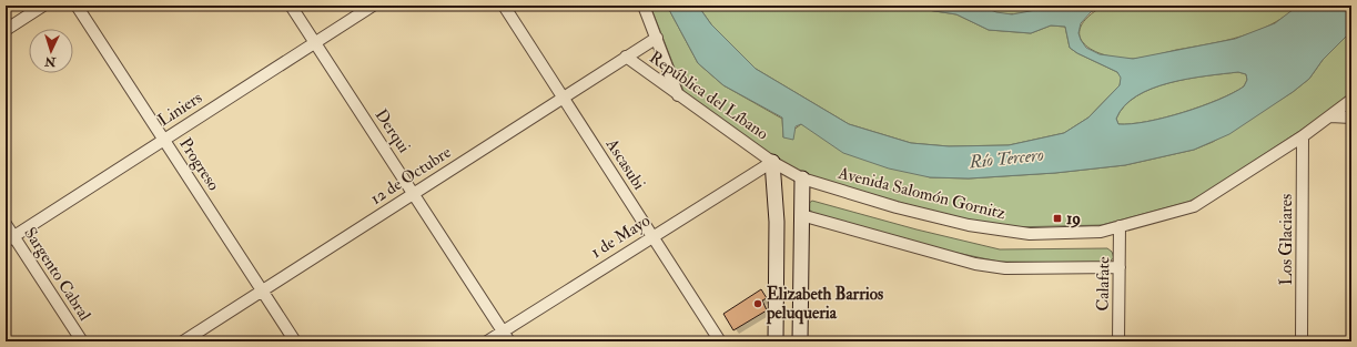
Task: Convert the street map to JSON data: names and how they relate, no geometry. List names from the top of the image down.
{
  "streets": {
    "street": [
      "República del Líbano",
      "Liniers",
      "Derqui",
      "Progreso",
      "Ascasubi",
      "12 de Octubre",
      "Avenida Salomón Gornitz",
      "1 de Mayo",
      "Los Glaciares",
      "Sargento Cabral",
      "Calafate"
    ]
  },
  "crossings": [
    ["República del Líbano", "12 de Octubre"],
    ["República del Líbano", "Avenida Salomón Gornitz"],
    ["República del Líbano", "1 de Mayo"],
    ["Liniers", "Derqui"],
    ["Liniers", "Progreso"],
    ["Liniers", "Sargento Cabral"],
    ["Derqui", "12 de Octubre"],
    ["Derqui", "1 de Mayo"],
    ["Progreso", "12 de Octubre"],
    ["Ascasubi", "12 de Octubre"],
    ["Ascasubi", "1 de Mayo"],
    ["Avenida Salomón Gornitz", "1 de Mayo"],
    ["Avenida Salomón Gornitz", "Los Glaciares"],
    ["Avenida Salomón Gornitz", "Calafate"]
  ],
  "water": ["Río Tercero"],
  "places": {
    "transit": ["19"],
    "other": ["Elizabeth Barrios peluqueria"]
  },
  "north": "bottom"
}
